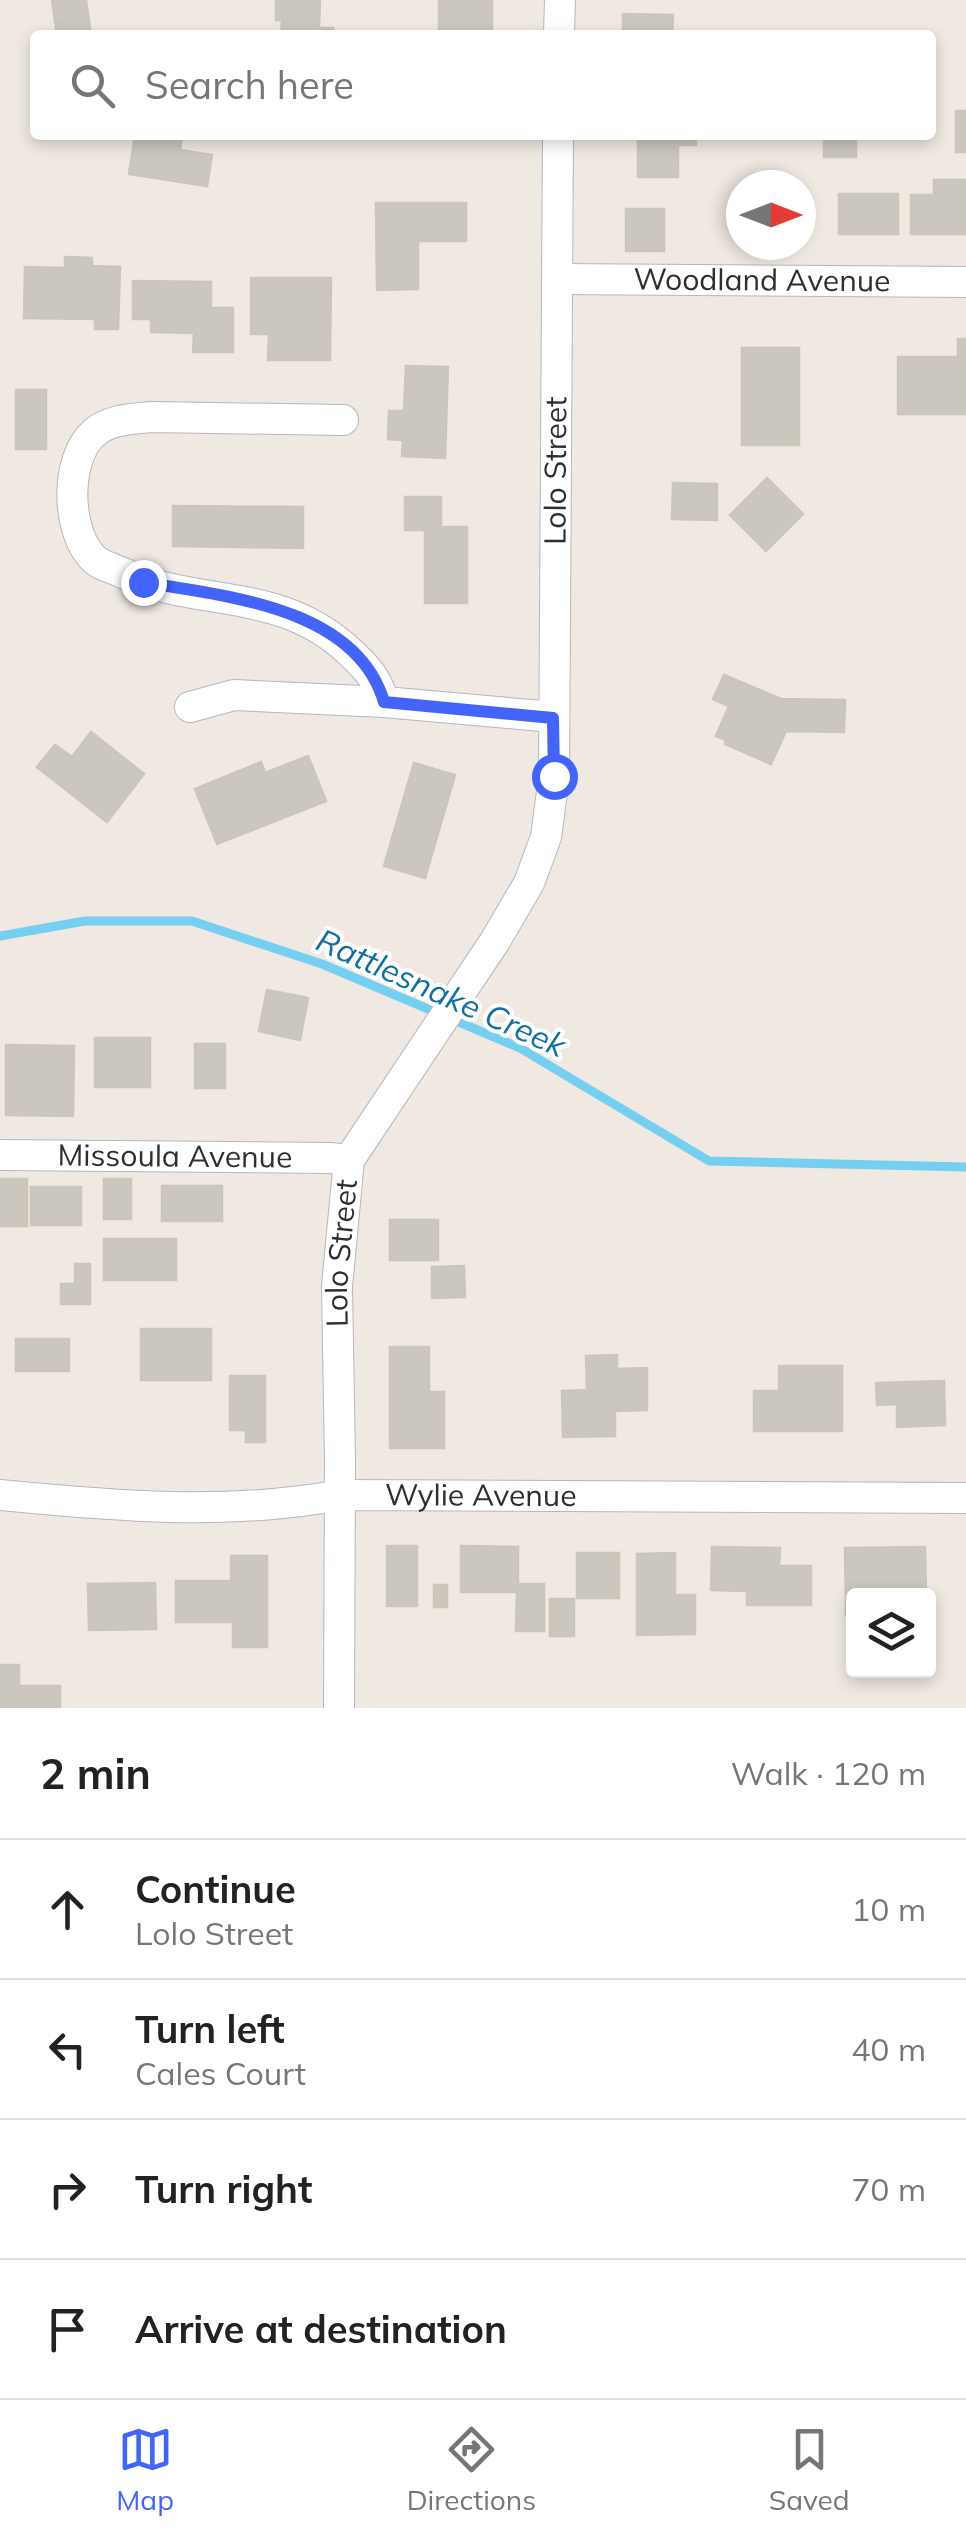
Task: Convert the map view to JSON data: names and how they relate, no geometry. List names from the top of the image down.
{
  "streets": {
    "street": [
      "Woodland Avenue",
      "Lolo Street",
      "Missoula Avenue",
      "Wylie Avenue"
    ]
  },
  "crossings": [
    ["Woodland Avenue", "Lolo Street"],
    ["Lolo Street", "Missoula Avenue"],
    ["Lolo Street", "Wylie Avenue"]
  ],
  "water": ["Rattlesnake Creek"],
  "north": "right",
  "page": {
    "search": "Search here",
    "heading": ["2 min", "Walk · 120 m"],
    "list": [
      ["Continue", "Lolo Street", "10 m"],
      ["Turn left", "Cales Court", "40 m"],
      ["Turn right", "70 m"],
      "Arrive at destination"
    ],
    "nav": ["Map", "Directions", "Saved"]
  }
}
